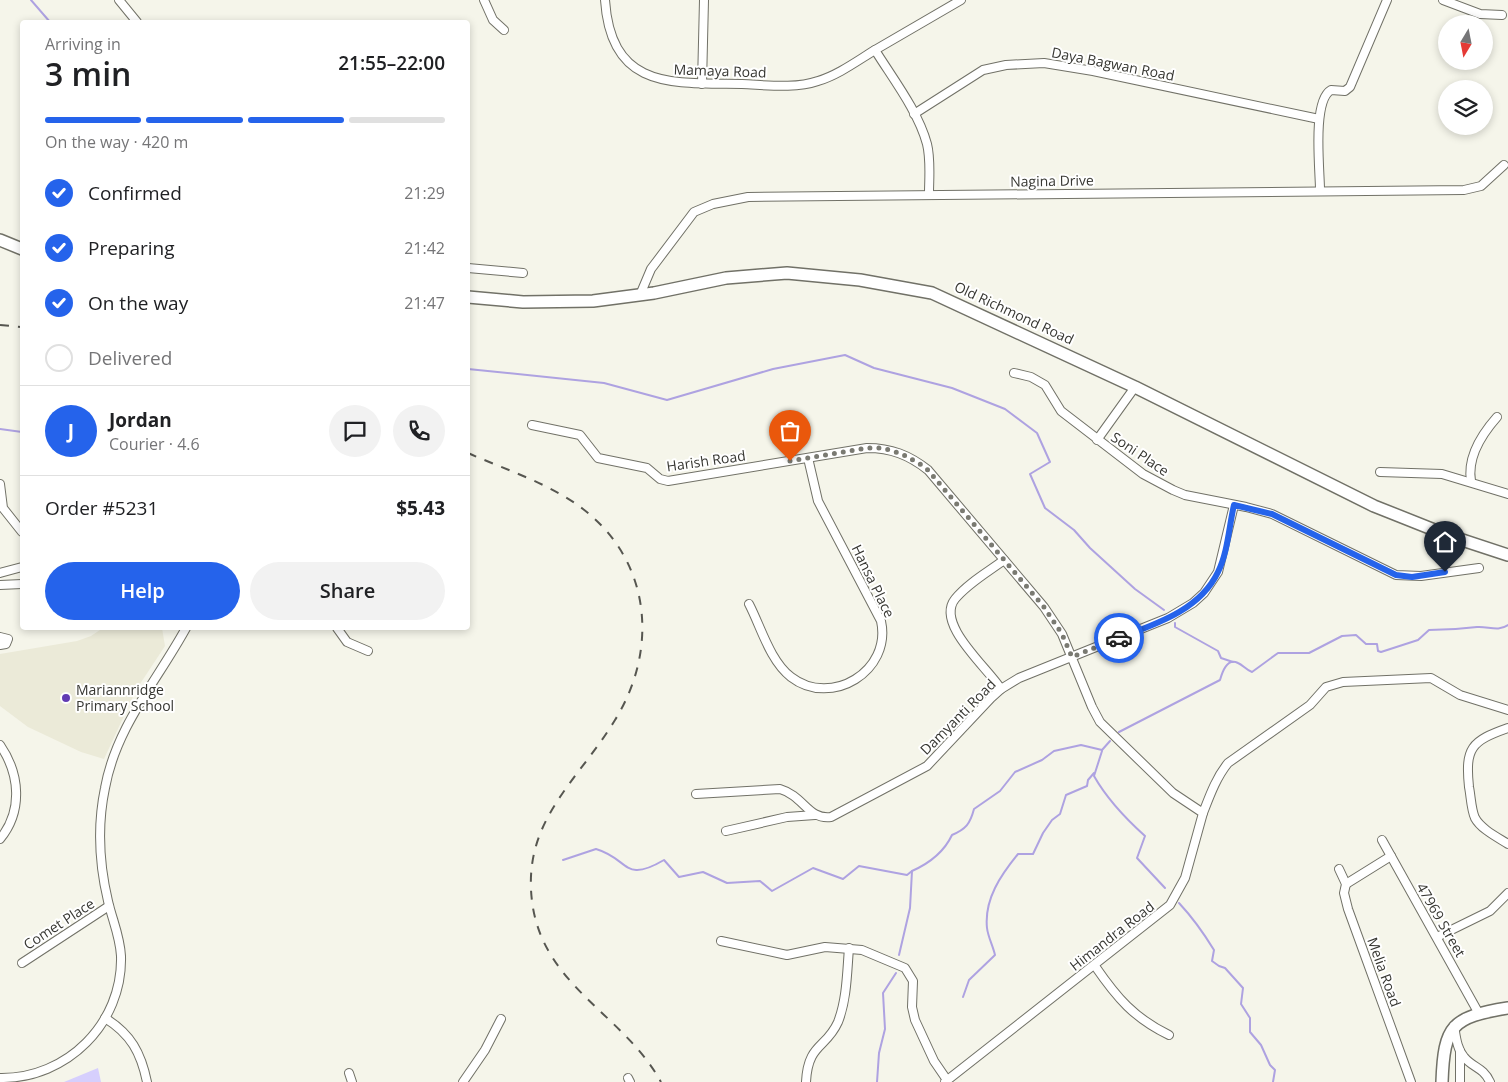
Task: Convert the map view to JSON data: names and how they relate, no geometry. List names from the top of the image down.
{
  "streets": {
    "street": [
      "Daya Bagwan Road",
      "Mamaya Road",
      "Nagina Drive",
      "Old Richmond Road",
      "Soni Place",
      "Harish Road",
      "Hansa Place",
      "Damyanti Road",
      "47969 Street",
      "Comet Place",
      "Himandra Road",
      "Melia Road"
    ]
  },
  "crossings": [
    ["Nagina Drive", "Old Richmond Road"],
    ["Soni Place", "Damyanti Road"],
    ["Harish Road", "Hansa Place"],
    ["Harish Road", "Damyanti Road"]
  ],
  "places": ["Mariannridge Primary School"],
  "north": "bottom",
  "page": {
    "heading": ["3 min", "Arriving in", "21:55–22:00"],
    "panel": [
      "Jordan",
      "Courier · 4.6",
      "Order #5231",
      "$5.43"
    ],
    "bar": "On the way · 420 m",
    "list": [
      ["Confirmed", "21:29"],
      ["Preparing", "21:42"],
      ["On the way", "21:47"],
      "Delivered"
    ],
    "round": "J",
    "buttons": ["Help", "Share"]
  }
}
